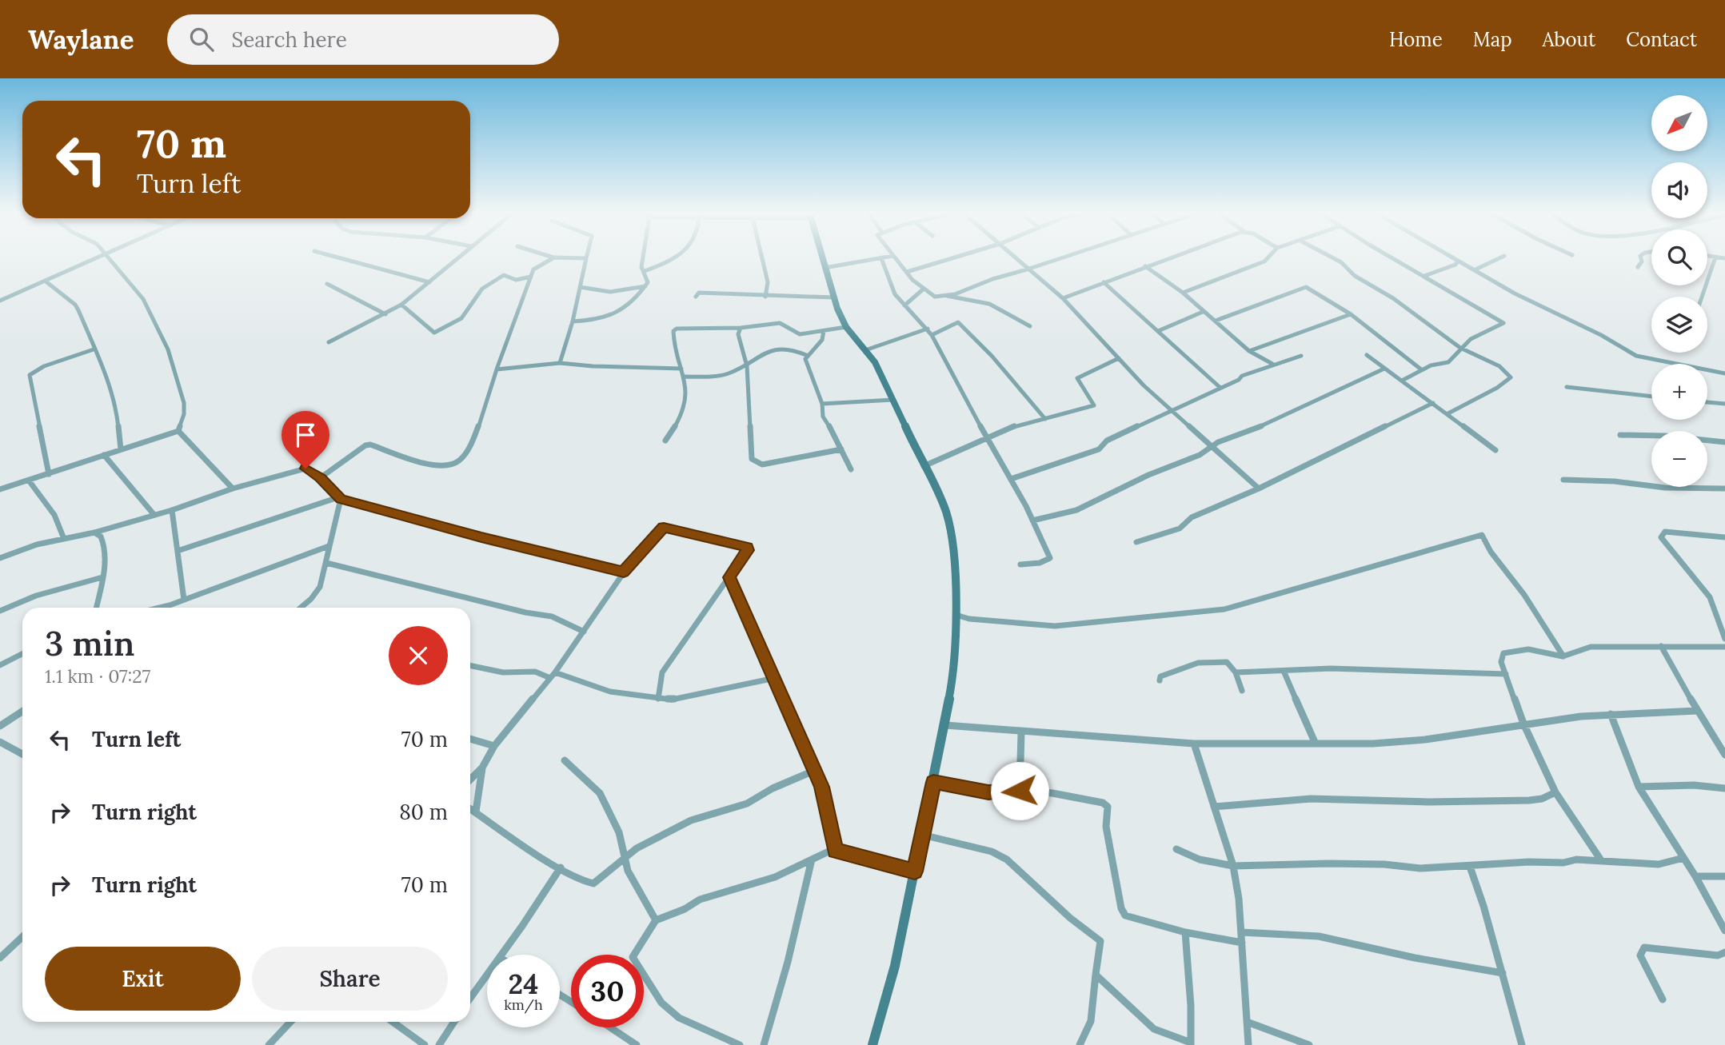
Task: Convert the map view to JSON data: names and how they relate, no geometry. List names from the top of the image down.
{
  "north": "bottom left",
  "page": {
    "header": "Waylane",
    "search": "Search here",
    "nav": [
      "Home",
      "Map",
      "About",
      "Contact"
    ],
    "map_buttons": ["+", "−"],
    "turn": ["70 m", "Turn left"],
    "heading": ["3 min", "1.1 km · 07:27"],
    "list": [
      {
        "name": "Turn left",
        "value": "70 m"
      },
      {
        "name": "Turn right",
        "value": "80 m"
      },
      {
        "name": "Turn right",
        "value": "70 m"
      }
    ],
    "buttons": ["Exit", "Share"],
    "speed": "24 km/h",
    "limit": "30"
  }
}
